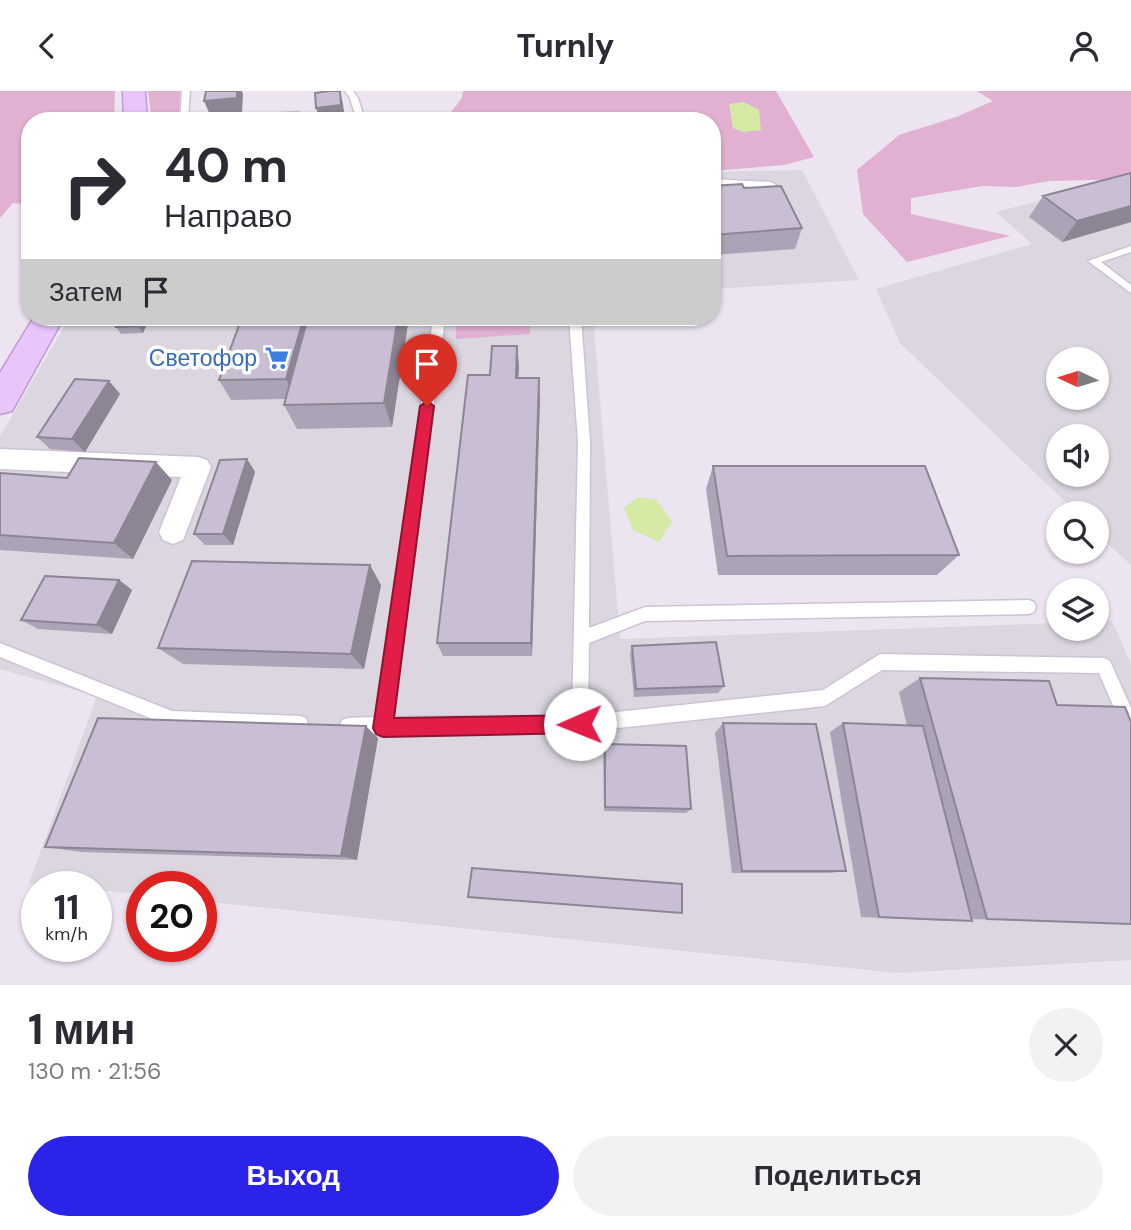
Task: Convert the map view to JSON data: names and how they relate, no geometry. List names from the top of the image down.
{
  "places": {
    "supermarket": ["Светофор"]
  },
  "north": "left",
  "page": {
    "header": "Turnly",
    "turn": ["40 m", "Направо"],
    "then": "Затем",
    "speed": "11 km/h",
    "limit": "20",
    "heading": ["1 мин", "130 m · 21:56"],
    "buttons": ["Выход", "Поделиться"]
  }
}
